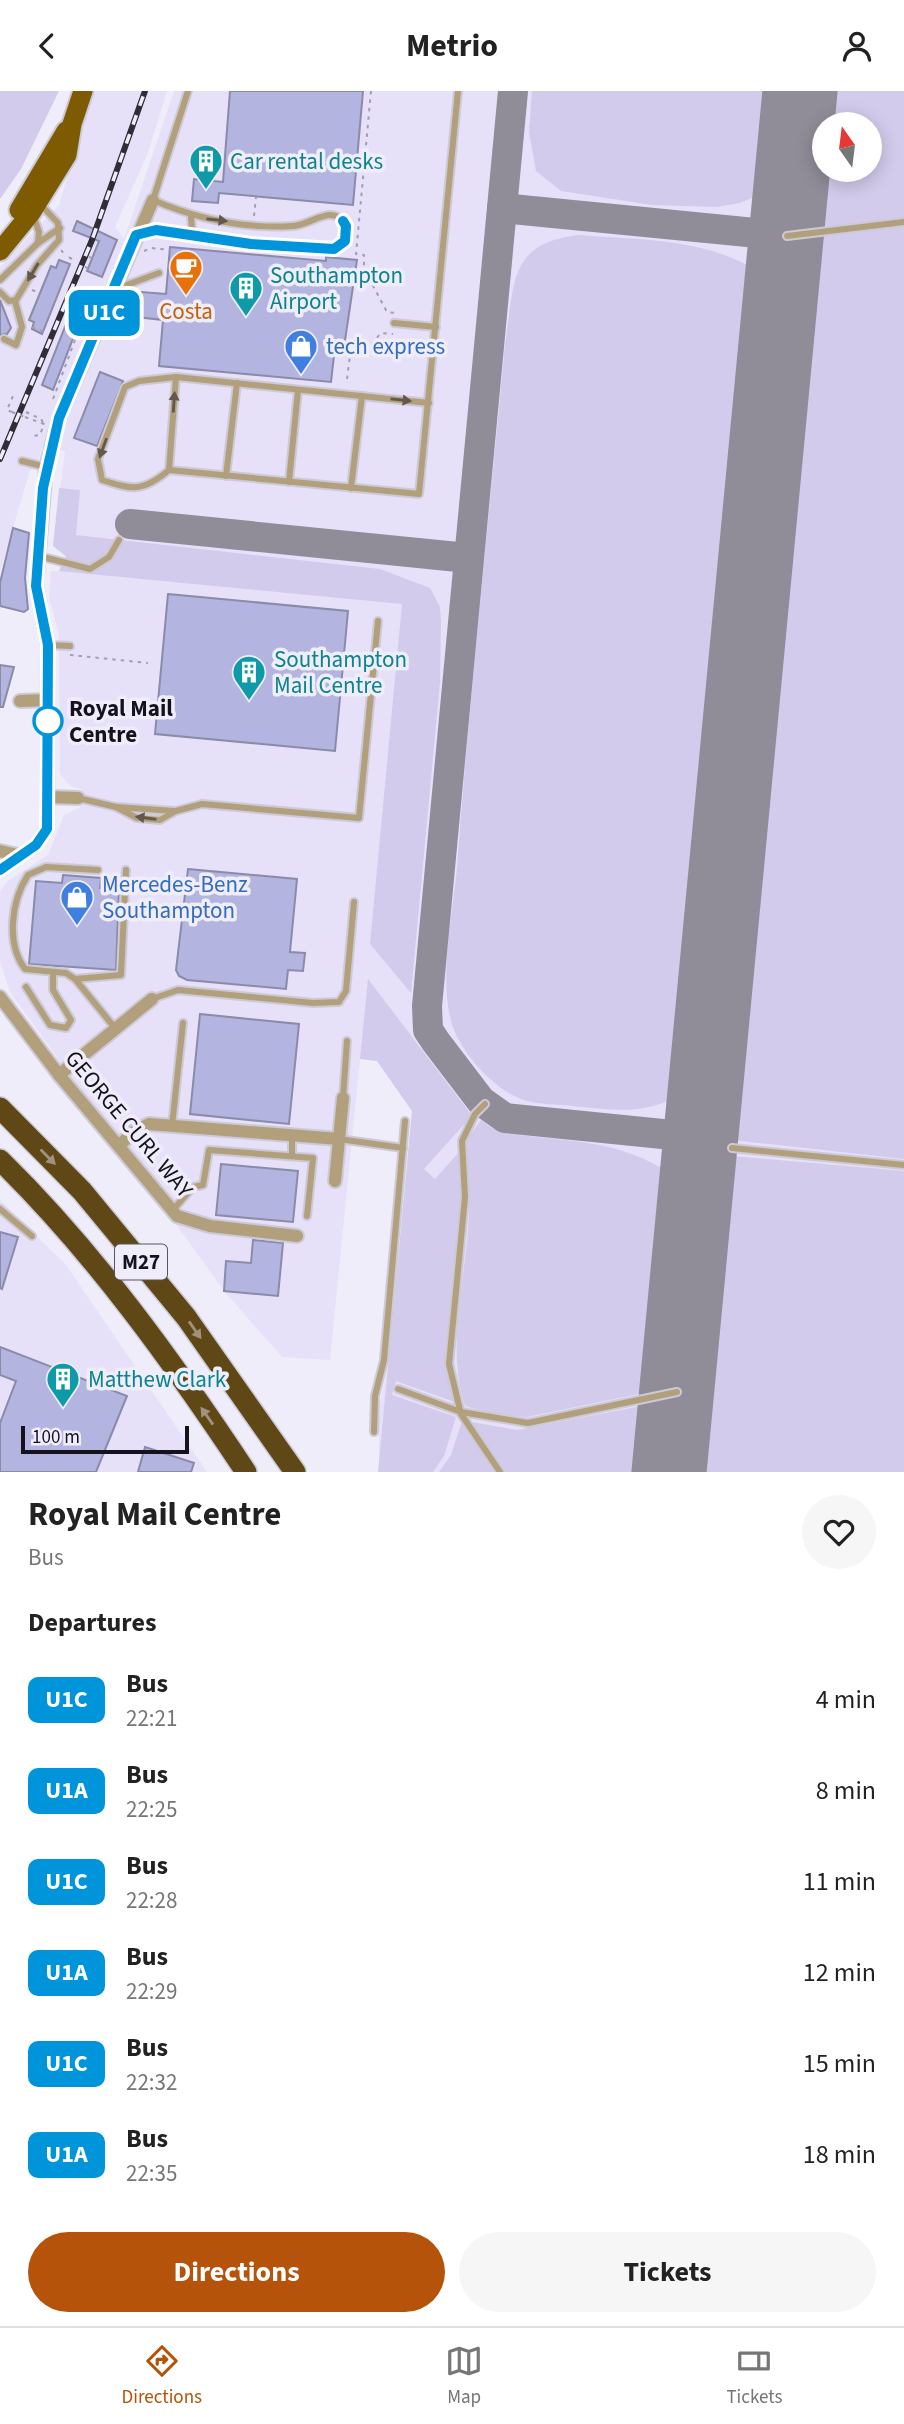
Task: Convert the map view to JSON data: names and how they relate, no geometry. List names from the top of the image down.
{
  "streets": {
    "highway": ["M27"],
    "street": ["GEORGE CURL WAY"]
  },
  "places": {
    "building": [
      "Car rental desks",
      "Southampton Airport",
      "Southampton Mail Centre",
      "Matthew Clark"
    ],
    "cafe": ["Costa"],
    "shop": ["tech express", "Mercedes-Benz Southampton"],
    "other": ["Royal Mail Centre"]
  },
  "lines": ["bus line U1C"],
  "scale_bar": "100 m",
  "north": "top",
  "page": {
    "header": "Metrio",
    "on_map": "U1C",
    "scale": "100 m",
    "heading": [
      ["Royal Mail Centre", "Bus"],
      "Departures"
    ],
    "list": [
      {
        "mark": "U1C",
        "name": "Bus",
        "note": "22:21",
        "value": "4 min"
      },
      {
        "mark": "U1A",
        "name": "Bus",
        "note": "22:25",
        "value": "8 min"
      },
      {
        "mark": "U1C",
        "name": "Bus",
        "note": "22:28",
        "value": "11 min"
      },
      {
        "mark": "U1A",
        "name": "Bus",
        "note": "22:29",
        "value": "12 min"
      },
      {
        "mark": "U1C",
        "name": "Bus",
        "note": "22:32",
        "value": "15 min"
      },
      {
        "mark": "U1A",
        "name": "Bus",
        "note": "22:35",
        "value": "18 min"
      }
    ],
    "buttons": ["Directions", "Tickets"],
    "tabs": ["Directions", "Map", "Tickets"]
  }
}
